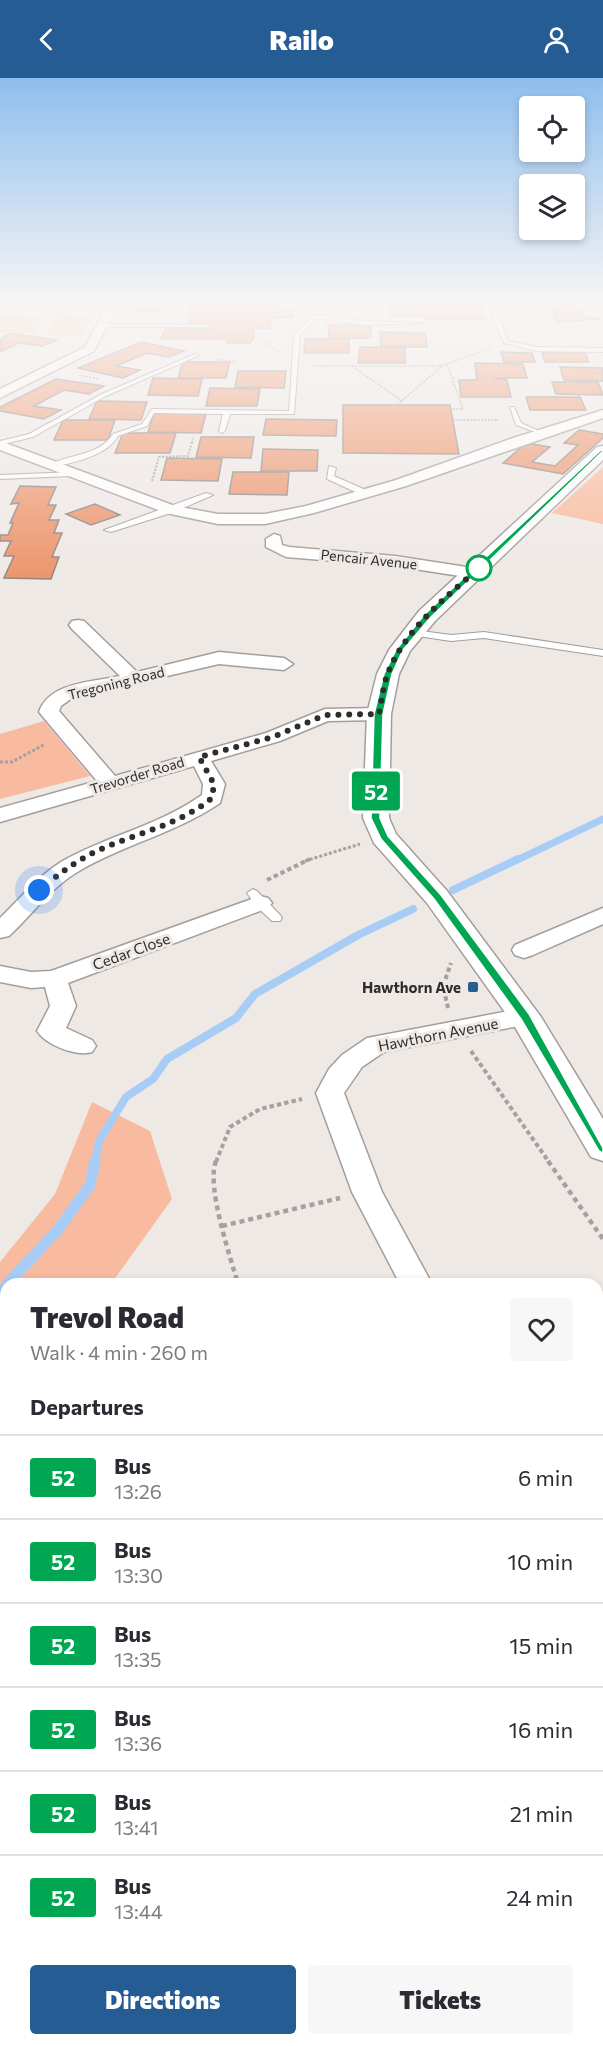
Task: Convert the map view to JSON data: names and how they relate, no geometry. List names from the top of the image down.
{
  "streets": {
    "street": [
      "Pencair Avenue",
      "Tregoning Road",
      "Trevorder Road",
      "Cedar Close",
      "Hawthorn Avenue"
    ]
  },
  "crossings": [
    ["Tregoning Road", "Trevorder Road"]
  ],
  "places": {
    "transit": ["Hawthorn Ave"]
  },
  "lines": ["bus line 52"],
  "page": {
    "header": "Railo",
    "on_map": "52",
    "heading": [
      ["Trevol Road", "Walk · 4 min · 260 m"],
      "Departures"
    ],
    "list": [
      {
        "mark": "52",
        "name": "Bus",
        "note": "13:26",
        "value": "6 min"
      },
      {
        "mark": "52",
        "name": "Bus",
        "note": "13:30",
        "value": "10 min"
      },
      {
        "mark": "52",
        "name": "Bus",
        "note": "13:35",
        "value": "15 min"
      },
      {
        "mark": "52",
        "name": "Bus",
        "note": "13:36",
        "value": "16 min"
      },
      {
        "mark": "52",
        "name": "Bus",
        "note": "13:41",
        "value": "21 min"
      },
      {
        "mark": "52",
        "name": "Bus",
        "note": "13:44",
        "value": "24 min"
      }
    ],
    "buttons": ["Directions", "Tickets"]
  }
}
